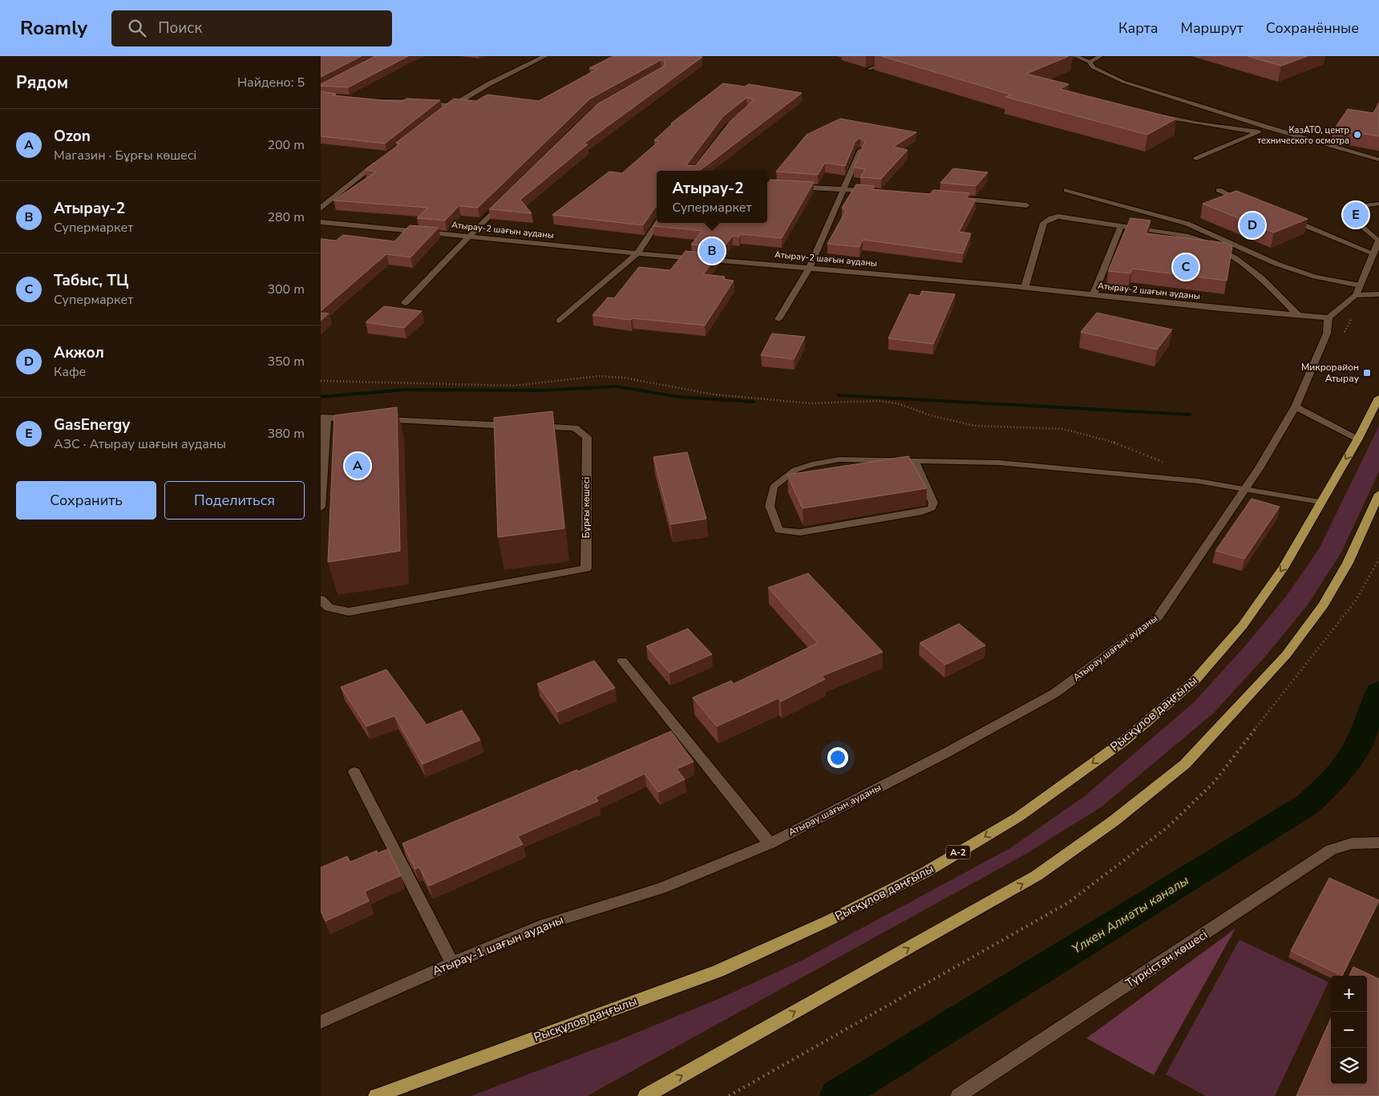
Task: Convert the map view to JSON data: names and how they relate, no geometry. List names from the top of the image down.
{
  "streets": {
    "main road": ["Рысқұлов даңғылы", "A-2"],
    "street": [
      "Атырау-2 шағын ауданы",
      "Бұрғы көшесі",
      "Атырау шағын ауданы",
      "Атырау-1 шағын ауданы",
      "Түркістан көшесі"
    ]
  },
  "crossings": [
    ["Атырау-2 шағын ауданы", "Атырау шағын ауданы"],
    ["Атырау шағын ауданы", "Атырау-1 шағын ауданы"]
  ],
  "water": ["Үлкен Алматы каналы"],
  "places": {
    "other": ["КазАТО, центр технического осмотра"],
    "transit": ["Микрорайон Атырау"]
  },
  "page": {
    "header": "Roamly",
    "search": "Поиск",
    "nav": ["Карта", "Маршрут", "Сохранённые"],
    "heading": ["Рядом", "Найдено: 5"],
    "list": [
      {
        "mark": "A",
        "name": "Ozon",
        "note": "Магазин · Бұрғы көшесі",
        "value": "200 m"
      },
      {
        "mark": "B",
        "name": "Атырау-2",
        "note": "Супермаркет",
        "value": "280 m"
      },
      {
        "mark": "C",
        "name": "Табыс, ТЦ",
        "note": "Супермаркет",
        "value": "300 m"
      },
      {
        "mark": "D",
        "name": "Акжол",
        "note": "Кафе",
        "value": "350 m"
      },
      {
        "mark": "E",
        "name": "GasEnergy",
        "note": "АЗС · Атырау шағын ауданы",
        "value": "380 m"
      }
    ],
    "popup": ["Атырау-2", "Супермаркет"],
    "pins": [
      "E",
      "D",
      "B",
      "C",
      "A"
    ],
    "buttons": ["Сохранить", "Поделиться"],
    "map_buttons": ["+", "−"]
  }
}
